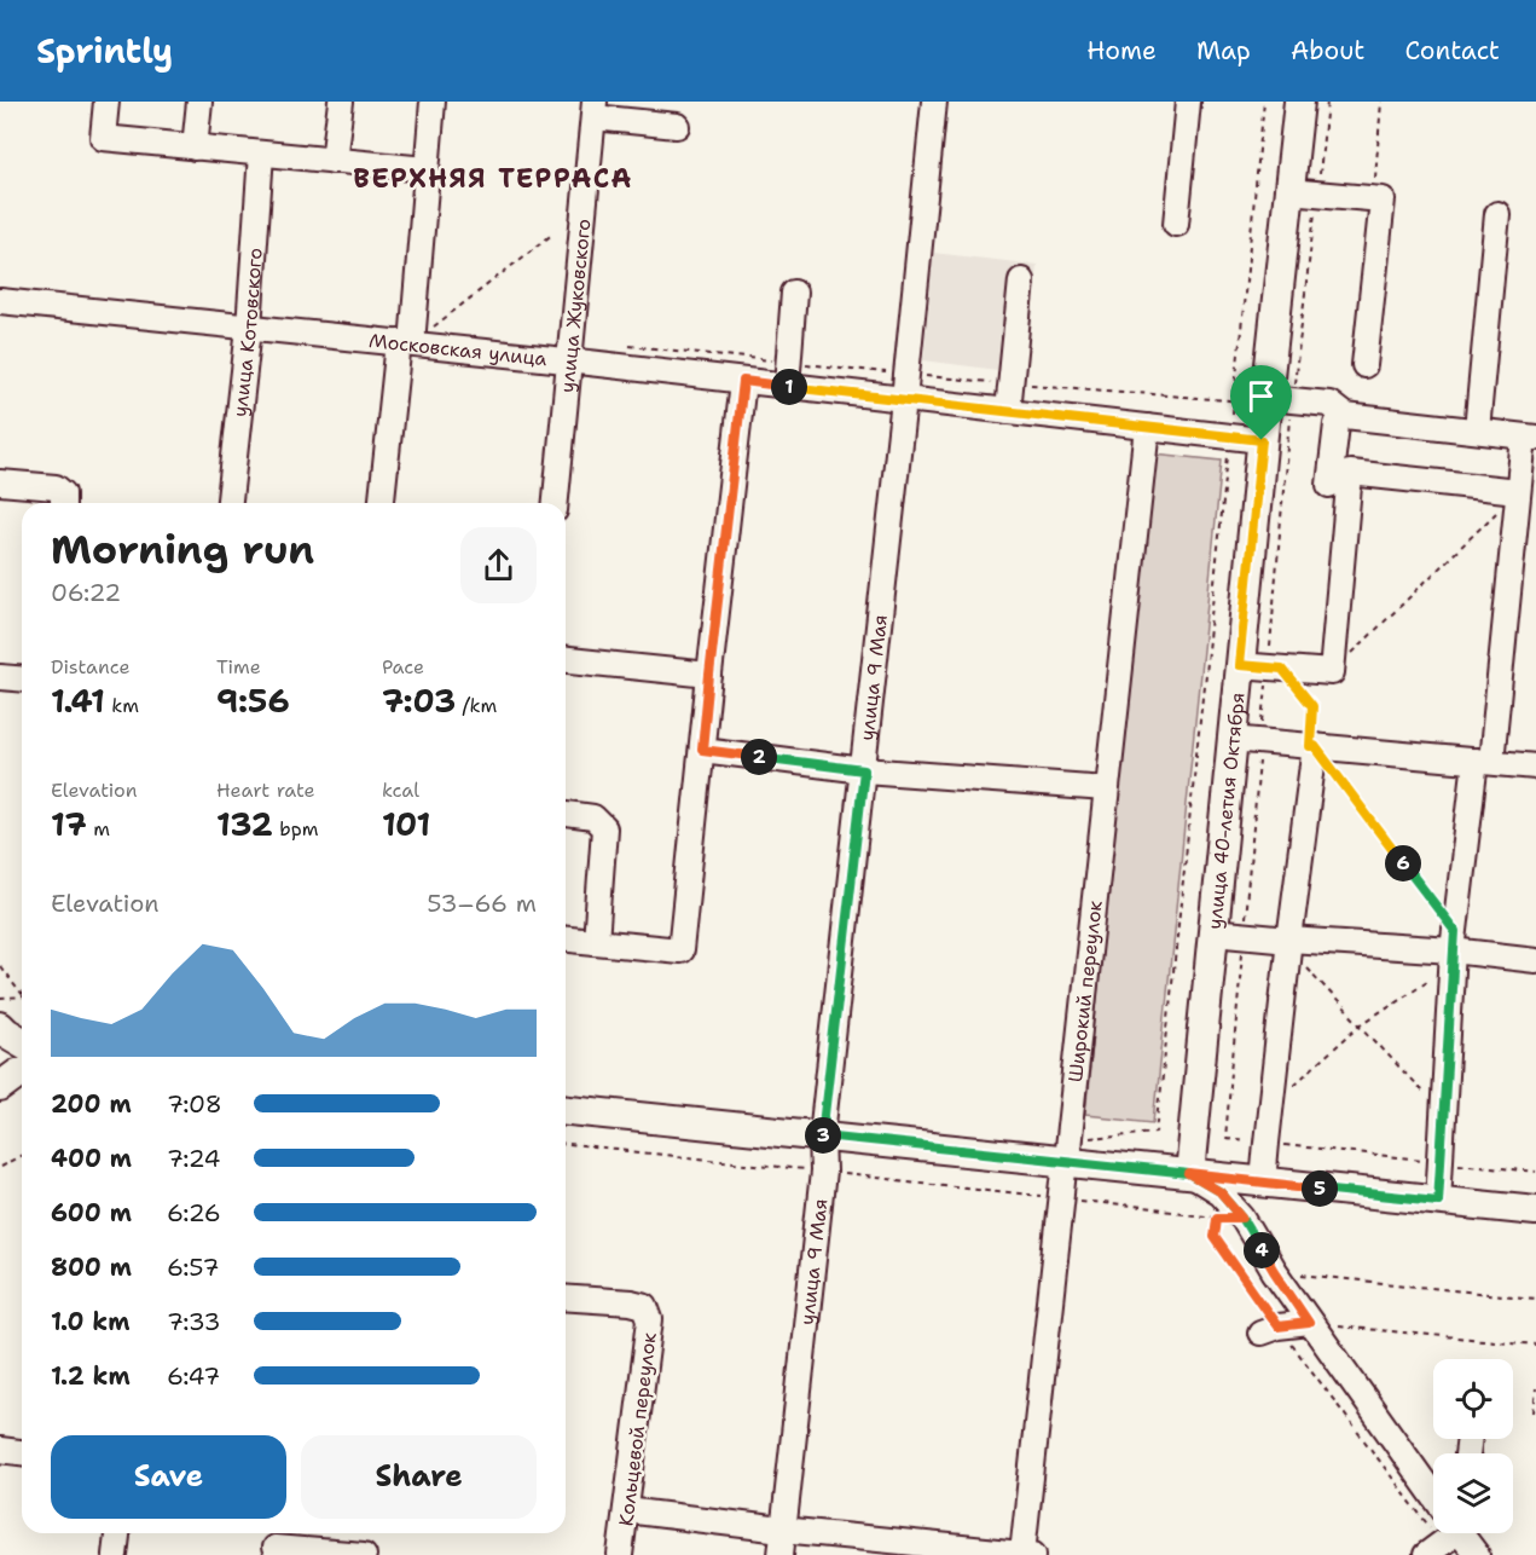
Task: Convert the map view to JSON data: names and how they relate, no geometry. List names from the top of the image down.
{
  "streets": {
    "main road": ["улица 40-летия Октября"],
    "street": [
      "улица Жуковского",
      "улица Котовского",
      "Московская улица",
      "улица 9 Мая",
      "Широкий переулок",
      "Кольцевой переулок"
    ]
  },
  "crossings": [
    ["улица Жуковского", "Московская улица"],
    ["улица Котовского", "Московская улица"],
    ["Московская улица", "улица 9 Мая"],
    ["Московская улица", "улица 40-летия Октября"],
    ["Московская улица", "Широкий переулок"]
  ],
  "districts": ["ВЕРХНЯЯ ТЕРРАСА"],
  "page": {
    "header": "Sprintly",
    "nav": [
      "Home",
      "Map",
      "About",
      "Contact"
    ],
    "pins": [
      "1",
      "2",
      "6",
      "3",
      "5",
      "4"
    ],
    "heading": ["Morning run", "06:22"],
    "stats": [
      ["Distance", "1.41 km"],
      ["Time", "9:56"],
      ["Pace", "7:03 /km"],
      ["Elevation", "17 m"],
      ["Heart rate", "132 bpm"],
      ["kcal", "101"]
    ],
    "chart": ["Elevation", "53–66 m"],
    "list": [
      {
        "name": "200 m",
        "note": "7:08"
      },
      {
        "name": "400 m",
        "note": "7:24"
      },
      {
        "name": "600 m",
        "note": "6:26"
      },
      {
        "name": "800 m",
        "note": "6:57"
      },
      {
        "name": "1.0 km",
        "note": "7:33"
      },
      {
        "name": "1.2 km",
        "note": "6:47"
      }
    ],
    "buttons": ["Save", "Share"]
  }
}
